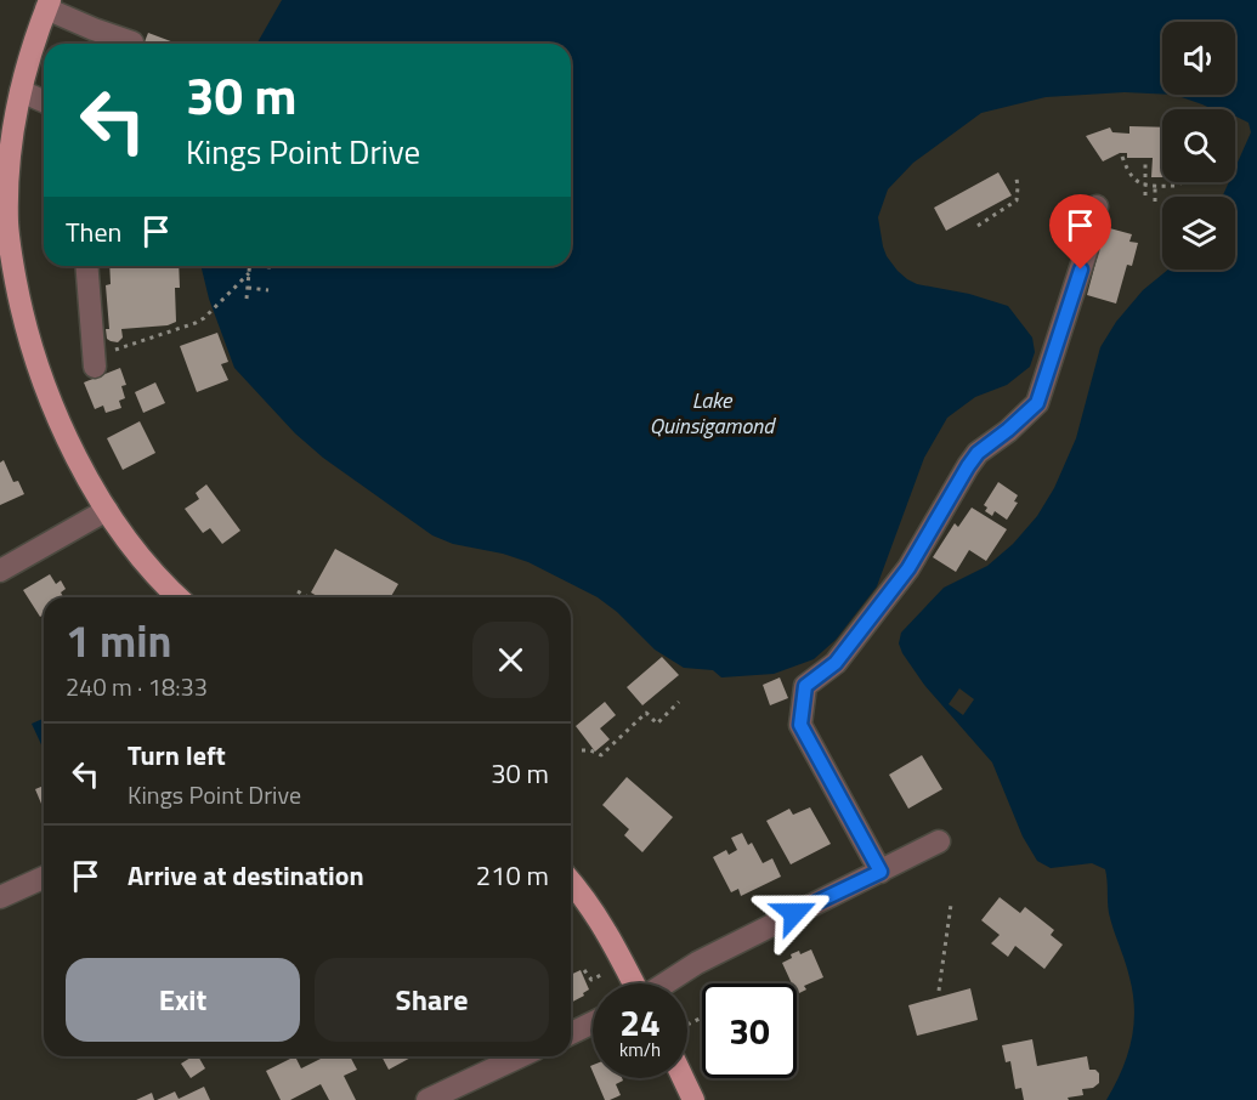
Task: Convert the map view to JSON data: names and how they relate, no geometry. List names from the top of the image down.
{
  "water": ["Lake Quinsigamond"],
  "page": {
    "turn": ["30 m", "Kings Point Drive"],
    "then": "Then",
    "heading": ["1 min", "240 m · 18:33"],
    "list": [
      {
        "name": "Turn left",
        "note": "Kings Point Drive",
        "value": "30 m"
      },
      {
        "name": "Arrive at destination",
        "value": "210 m"
      }
    ],
    "buttons": ["Exit", "Share"],
    "speed": "24 km/h",
    "limit": "30"
  }
}
